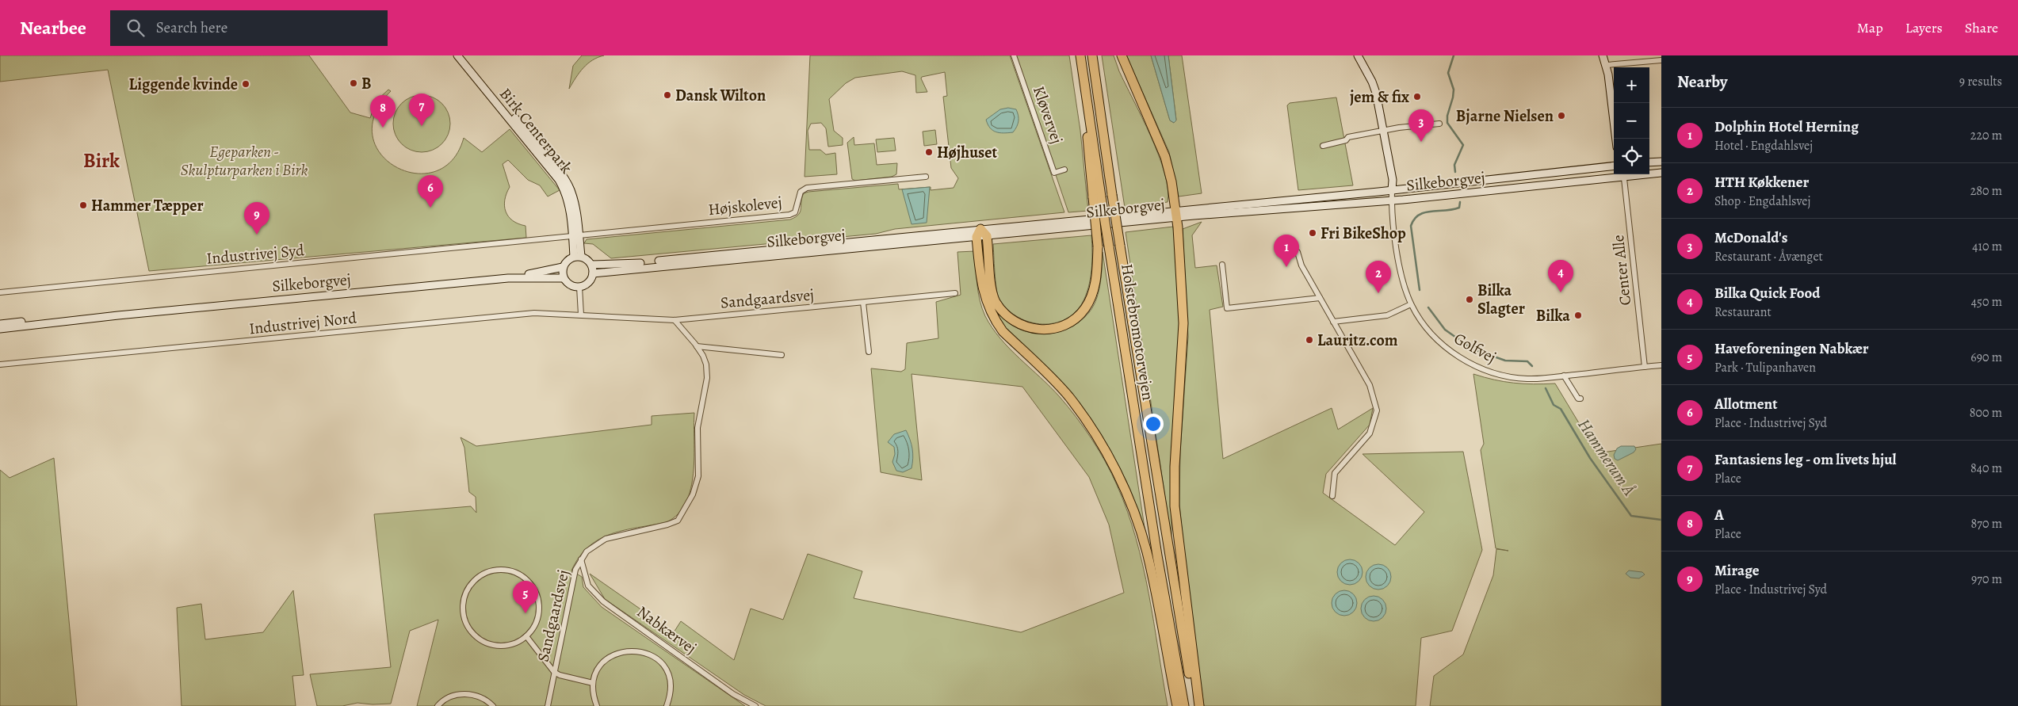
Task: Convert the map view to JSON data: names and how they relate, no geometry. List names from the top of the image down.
{
  "streets": {
    "highway": ["Holstebromotorvejen"],
    "main road": ["Birk Centerpark", "Silkeborgvej"],
    "street": [
      "Kløvervej",
      "Højskolevej",
      "Industrivej Syd",
      "Center Alle",
      "Sandgaardsvej",
      "Industrivej Nord",
      "Golfvej",
      "Nabkærvej"
    ]
  },
  "crossings": [
    ["Birk Centerpark", "Silkeborgvej"],
    ["Birk Centerpark", "Højskolevej"],
    ["Birk Centerpark", "Industrivej Syd"],
    ["Silkeborgvej", "Golfvej"],
    ["Højskolevej", "Industrivej Syd"],
    ["Center Alle", "Golfvej"],
    ["Sandgaardsvej", "Industrivej Nord"],
    ["Sandgaardsvej", "Nabkærvej"]
  ],
  "districts": ["Birk"],
  "water": ["Hammerum Å"],
  "parks": ["Egeparken - Skulpturparken i Birk"],
  "places": [
    "B",
    "Liggende kvinde",
    "Dansk Wilton",
    "jem & fix",
    "Bjarne Nielsen",
    "Højhuset",
    "Hammer Tæpper",
    "Fri BikeShop",
    "Bilka Slagter",
    "Bilka",
    "Lauritz.com"
  ],
  "page": {
    "header": "Nearbee",
    "search": "Search here",
    "nav": ["Map", "Layers", "Share"],
    "heading": ["Nearby", "9 results"],
    "map_buttons": ["+", "−"],
    "pins": [
      "7",
      "8",
      "3",
      "6",
      "9",
      "1",
      "4",
      "2",
      "5"
    ],
    "list": [
      {
        "mark": "1",
        "name": "Dolphin Hotel Herning",
        "note": "Hotel · Engdahlsvej",
        "value": "220 m"
      },
      {
        "mark": "2",
        "name": "HTH Køkkener",
        "note": "Shop · Engdahlsvej",
        "value": "280 m"
      },
      {
        "mark": "3",
        "name": "McDonald's",
        "note": "Restaurant · Åvænget",
        "value": "410 m"
      },
      {
        "mark": "4",
        "name": "Bilka Quick Food",
        "note": "Restaurant",
        "value": "450 m"
      },
      {
        "mark": "5",
        "name": "Haveforeningen Nabkær",
        "note": "Park · Tulipanhaven",
        "value": "690 m"
      },
      {
        "mark": "6",
        "name": "Allotment",
        "note": "Place · Industrivej Syd",
        "value": "800 m"
      },
      {
        "mark": "7",
        "name": "Fantasiens leg - om livets hjul",
        "note": "Place",
        "value": "840 m"
      },
      {
        "mark": "8",
        "name": "A",
        "note": "Place",
        "value": "870 m"
      },
      {
        "mark": "9",
        "name": "Mirage",
        "note": "Place · Industrivej Syd",
        "value": "970 m"
      }
    ]
  }
}
